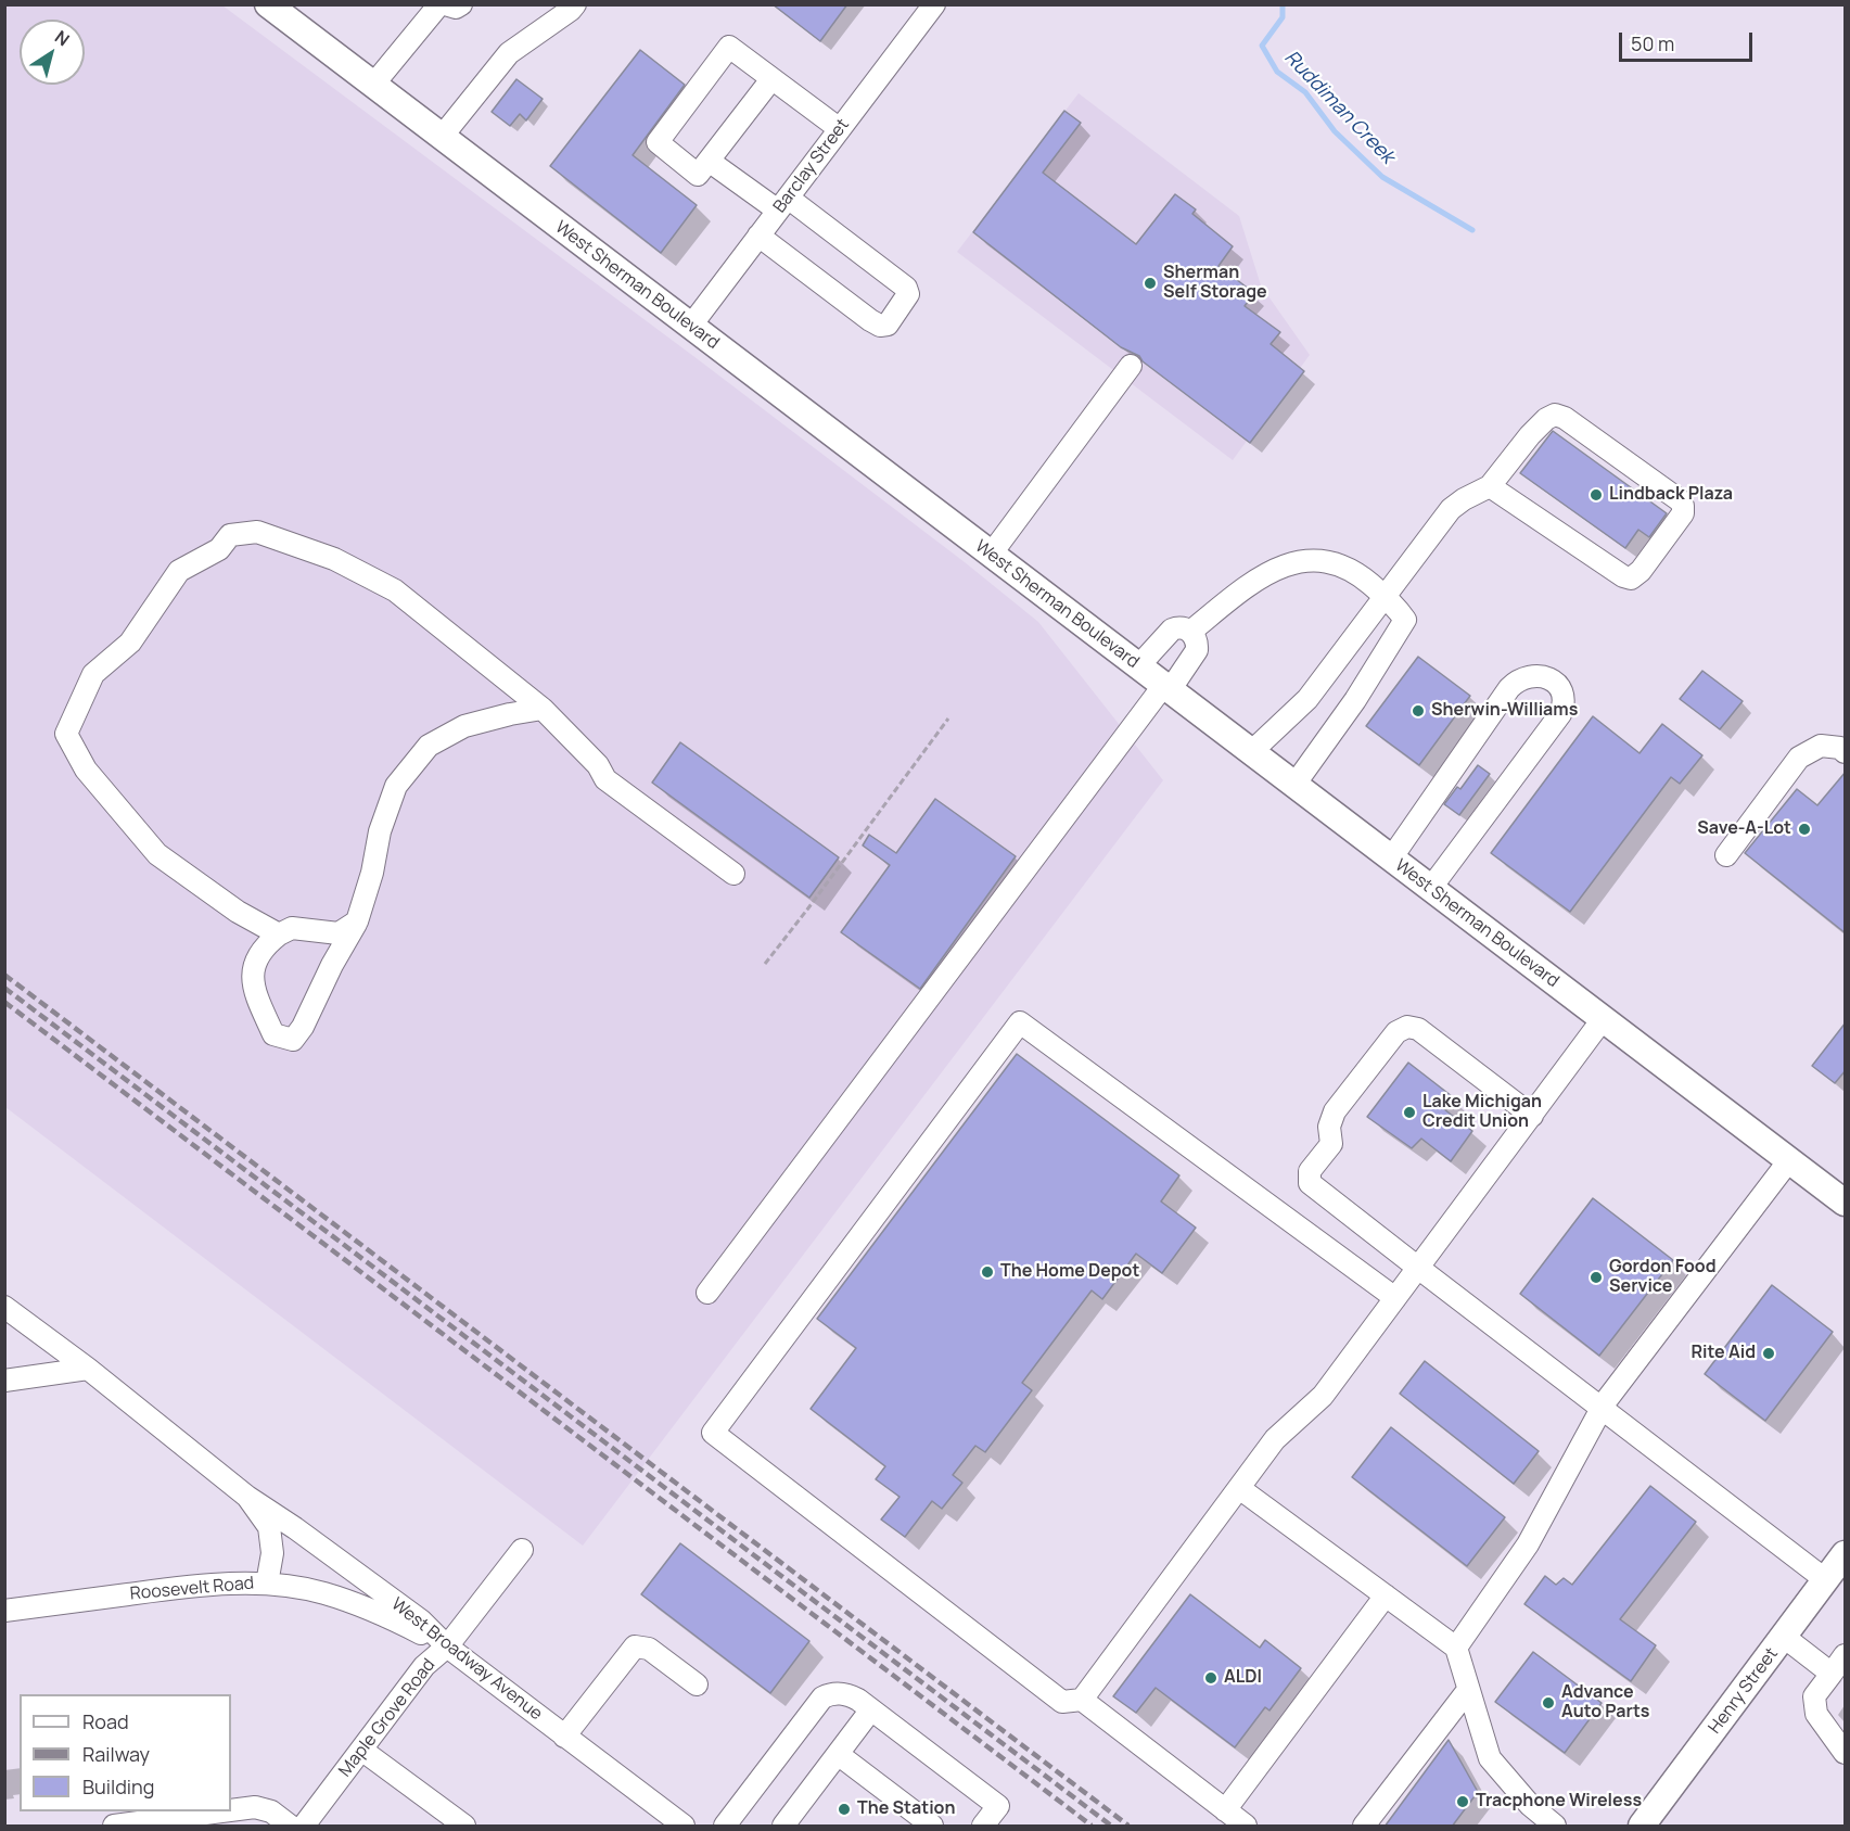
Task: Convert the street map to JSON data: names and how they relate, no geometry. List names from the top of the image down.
{
  "streets": {
    "main road": ["West Sherman Boulevard", "Henry Street"],
    "street": [
      "Barclay Street",
      "Roosevelt Road",
      "West Broadway Avenue",
      "Maple Grove Road"
    ]
  },
  "crossings": [
    ["Barclay Street", "West Sherman Boulevard"],
    ["Roosevelt Road", "West Broadway Avenue"],
    ["Roosevelt Road", "Maple Grove Road"],
    ["West Broadway Avenue", "Maple Grove Road"]
  ],
  "water": ["Ruddiman Creek"],
  "places": [
    "Sherman Self Storage",
    "Lindback Plaza",
    "Sherwin-Williams",
    "Save-A-Lot",
    "Lake Michigan Credit Union",
    "The Home Depot",
    "Gordon Food Service",
    "Rite Aid",
    "ALDI",
    "Advance Auto Parts",
    "Tracphone Wireless",
    "The Station"
  ],
  "legend": ["Road", "Railway", "Building"],
  "scale_bar": "50 m",
  "north": "top right"
}
